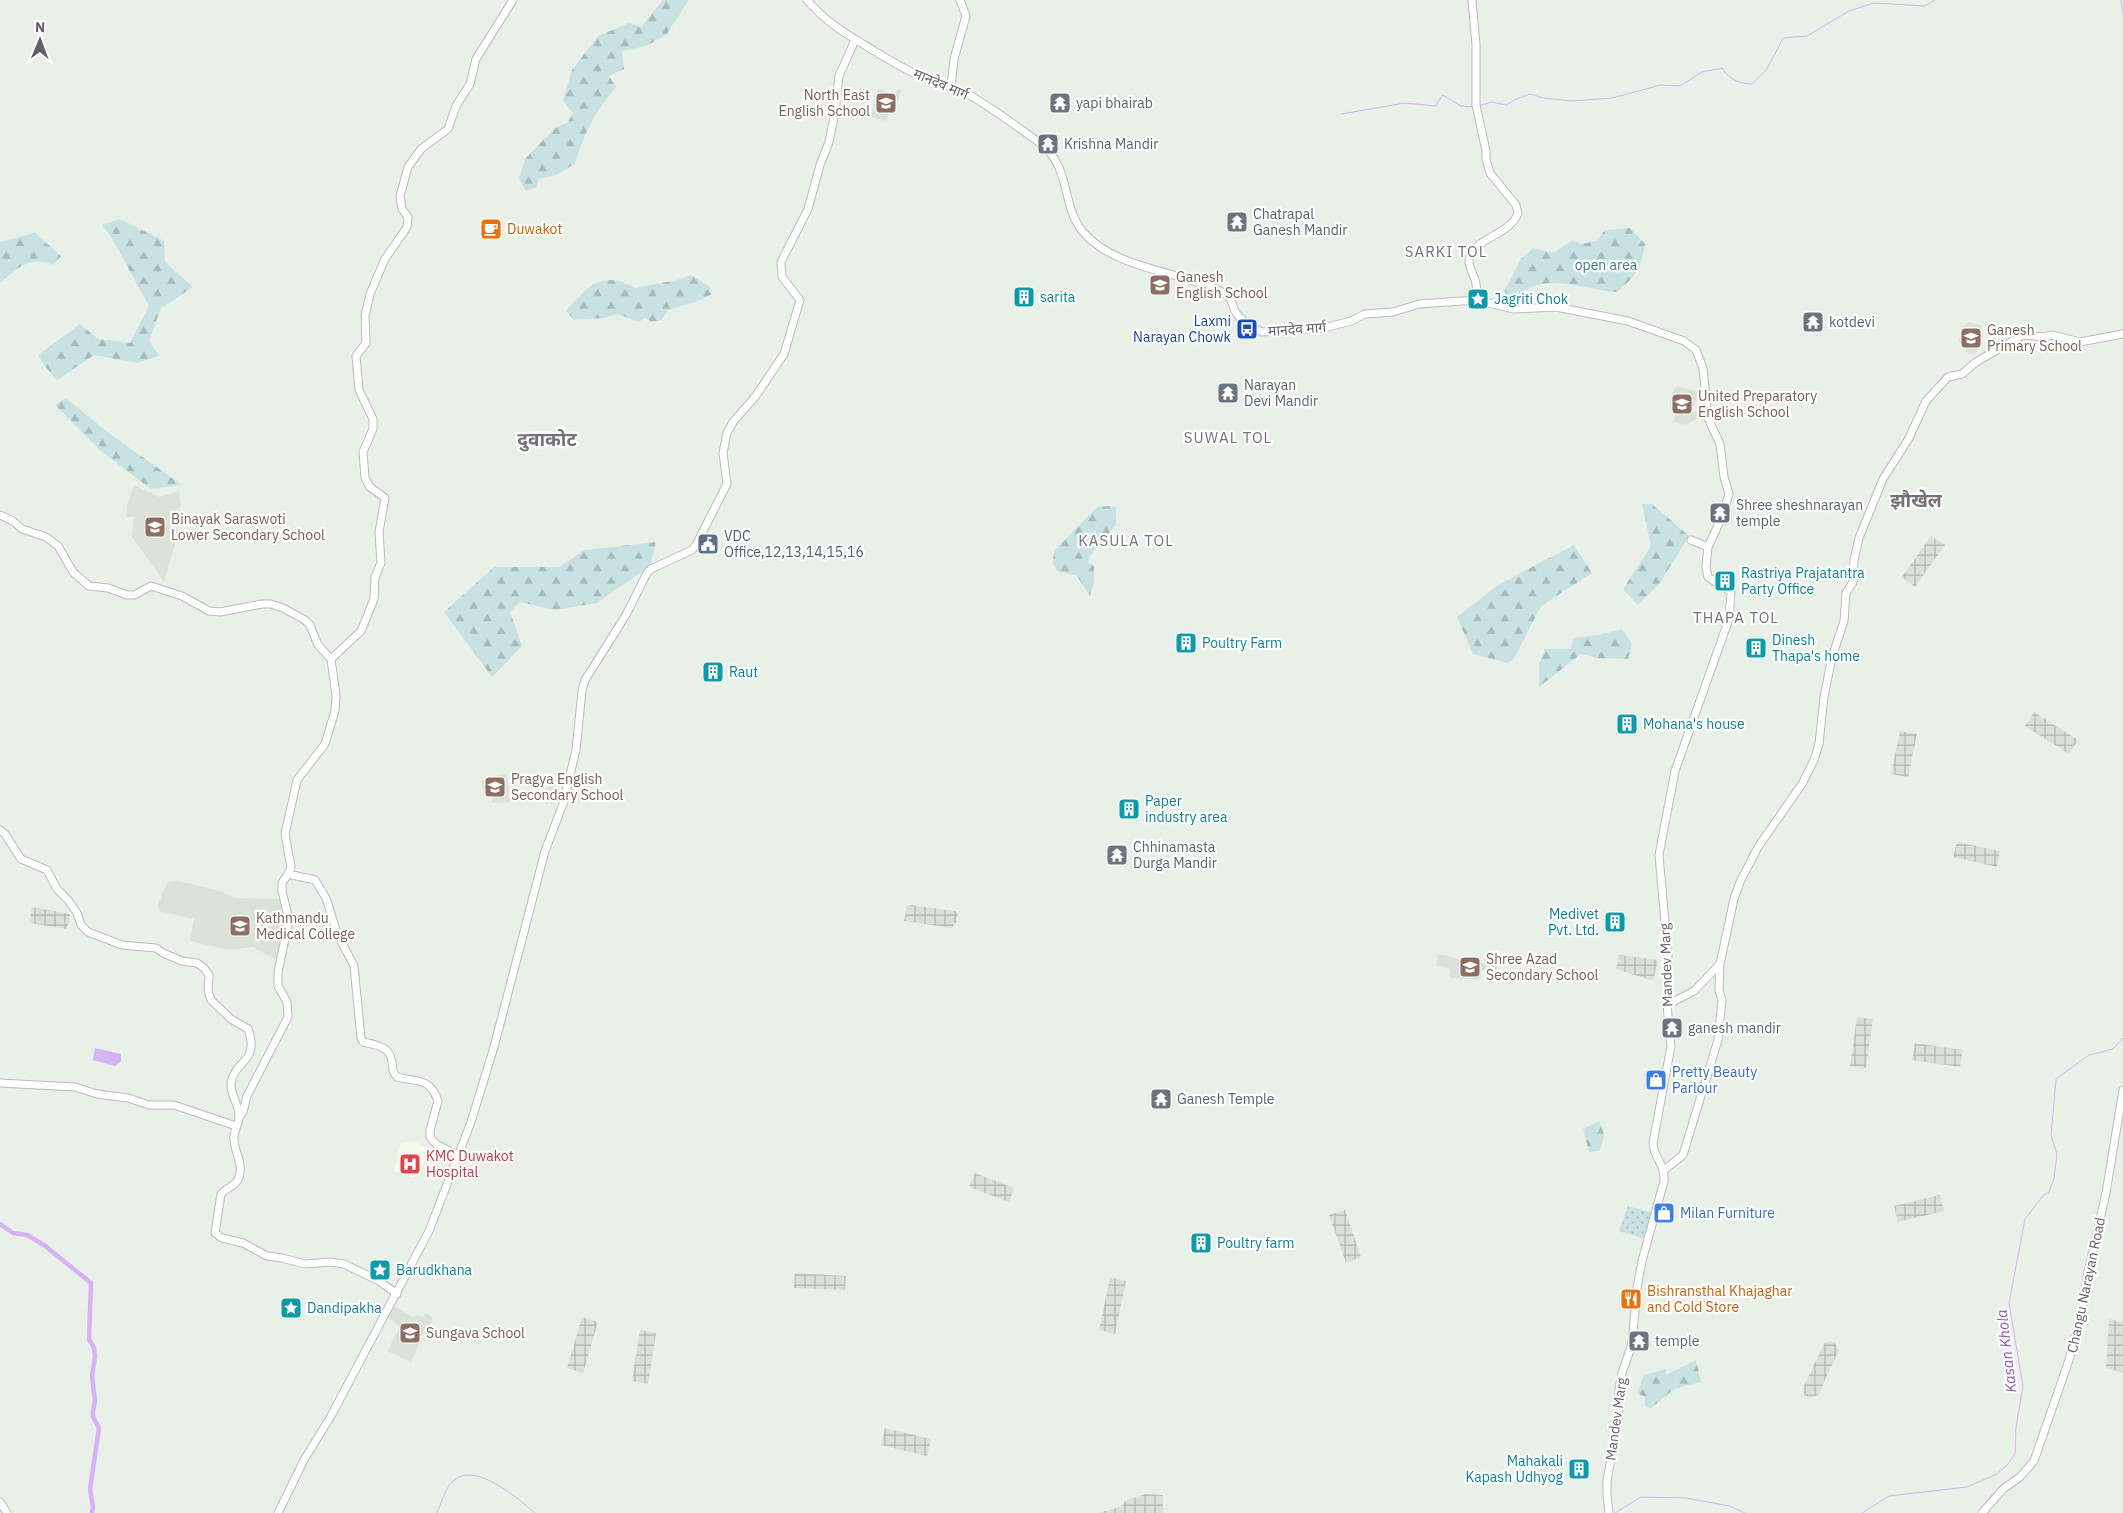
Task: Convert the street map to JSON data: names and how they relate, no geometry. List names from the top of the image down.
{
  "streets": {
    "street": ["मानदेव मार्ग", "Mandev Marg", "Changu Narayan Road"]
  },
  "crossings": [
    ["मानदेव मार्ग", "Mandev Marg"]
  ],
  "districts": [
    "SARKI TOL",
    "SUWAL TOL",
    "दुवाकोट",
    "झौखेल",
    "KASULA TOL",
    "THAPA TOL"
  ],
  "water": ["Kasan Khola"],
  "parks": ["open area"],
  "places": {
    "school or university": [
      "North East English School",
      "Ganesh English School",
      "Ganesh Primary School",
      "United Preparatory English School",
      "Binayak Saraswoti Lower Secondary School",
      "Pragya English Secondary School",
      "Kathmandu Medical College",
      "Shree Azad Secondary School",
      "Sungava School"
    ],
    "temple": [
      "yapi bhairab",
      "Krishna Mandir",
      "Chatrapal Ganesh Mandir",
      "kotdevi",
      "Narayan Devi Mandir",
      "Shree sheshnarayan temple",
      "Chhinamasta Durga Mandir",
      "ganesh mandir",
      "Ganesh Temple",
      "temple"
    ],
    "cafe": ["Duwakot"],
    "building": [
      "sarita",
      "Rastriya Prajatantra Party Office",
      "Poultry Farm",
      "Dinesh Thapa's home",
      "Raut",
      "Mohana's house",
      "Paper industry area",
      "Medivet Pvt. Ltd.",
      "Poultry farm",
      "Mahakali Kapash Udhyog"
    ],
    "place": ["Jagriti Chok", "Barudkhana", "Dandipakha"],
    "bus stop": ["Laxmi Narayan Chowk"],
    "public building": ["VDC Office,12,13,14,15,16"],
    "shop": ["Pretty Beauty Parlour", "Milan Furniture"],
    "hospital": ["KMC Duwakot Hospital"],
    "restaurant": ["Bishransthal Khajaghar and Cold Store"]
  },
  "north": "top"
}
